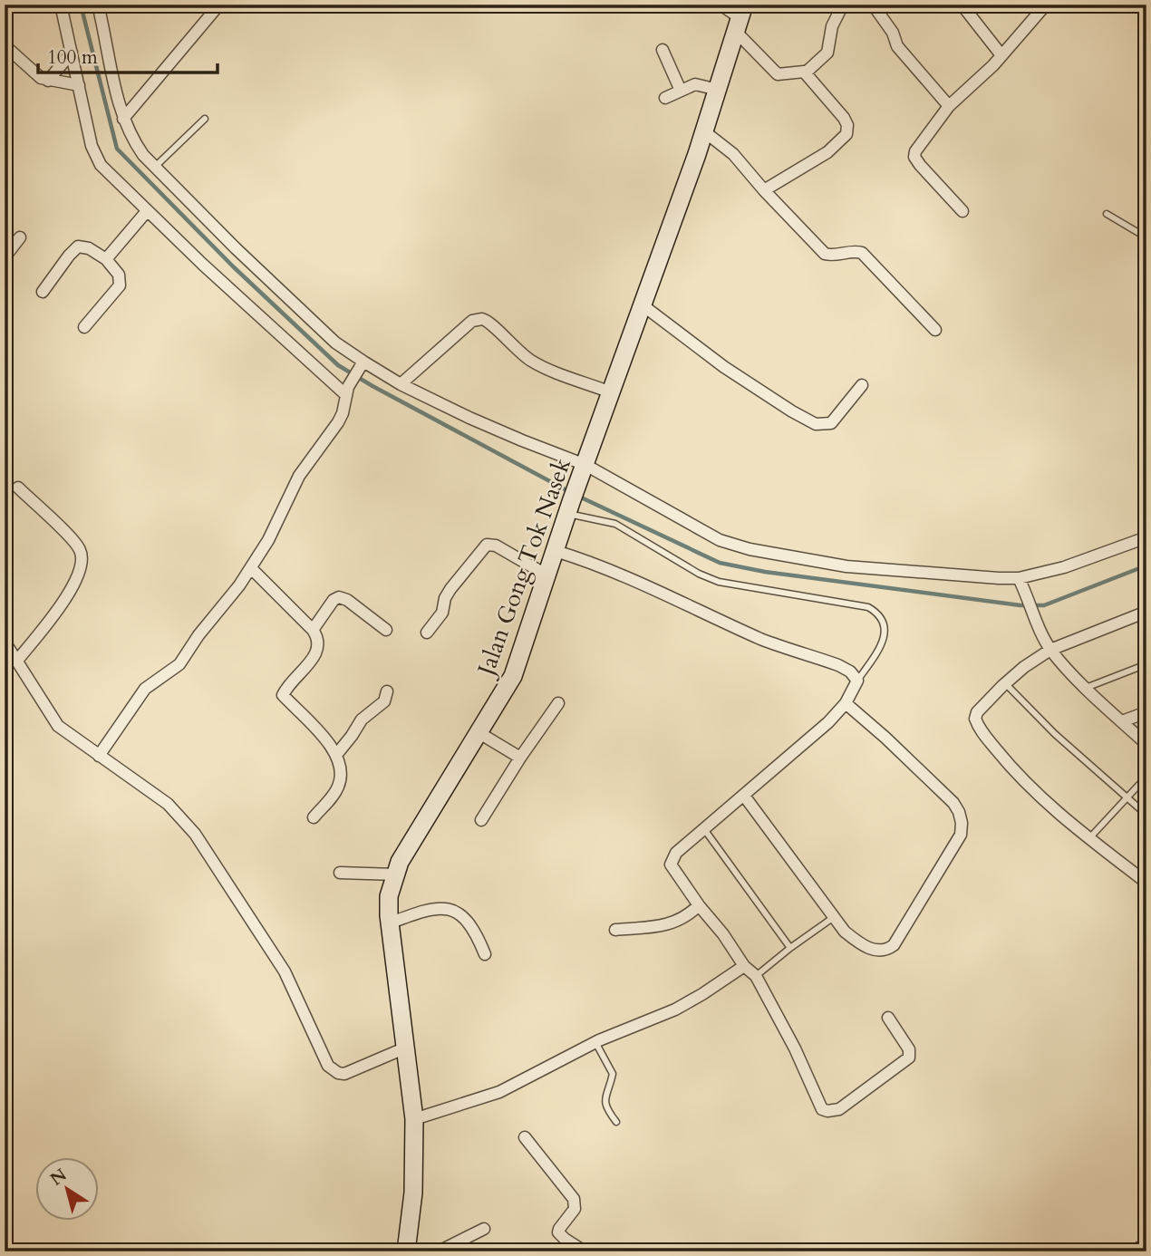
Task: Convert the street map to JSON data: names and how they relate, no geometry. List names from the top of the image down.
{
  "streets": {
    "main road": ["Jalan Gong Tok Nasek"]
  },
  "scale_bar": "100 m",
  "north": "top left"
}
